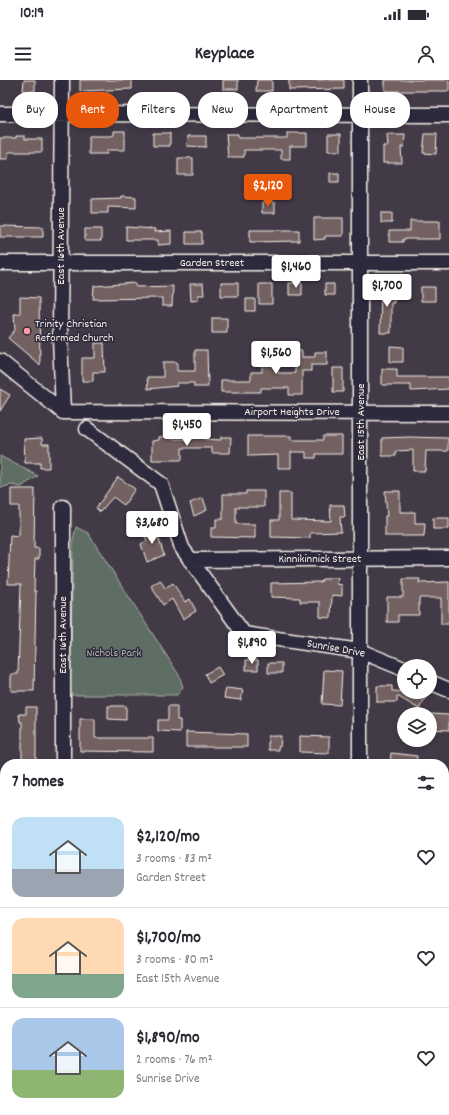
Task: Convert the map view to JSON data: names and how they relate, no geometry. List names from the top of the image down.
{
  "streets": {
    "street": [
      "East 16th Avenue",
      "Garden Street",
      "Airport Heights Drive",
      "East 15th Avenue",
      "Kinnikinnick Street",
      "Sunrise Drive"
    ]
  },
  "crossings": [
    ["East 16th Avenue", "Garden Street"],
    ["East 16th Avenue", "Airport Heights Drive"],
    ["Garden Street", "East 15th Avenue"],
    ["Airport Heights Drive", "East 15th Avenue"],
    ["East 15th Avenue", "Kinnikinnick Street"],
    ["East 15th Avenue", "Sunrise Drive"],
    ["Kinnikinnick Street", "Sunrise Drive"]
  ],
  "parks": ["Nichols Park"],
  "places": ["Trinity Christian Reformed Church"],
  "page": {
    "status": "10:19",
    "header": "Keyplace",
    "chip": [
      "Buy",
      "Rent",
      "Filters",
      "New",
      "Apartment",
      "House"
    ],
    "price": [
      "$2,120",
      "$1,460",
      "$1,700",
      "$1,560",
      "$1,450",
      "$3,680",
      "$1,890"
    ],
    "heading": "7 homes",
    "list": [
      {
        "name": "$2,120/mo",
        "note": "3 rooms · 83 m² · Garden Street"
      },
      {
        "name": "$1,700/mo",
        "note": "3 rooms · 80 m² · East 15th Avenue"
      },
      {
        "name": "$1,890/mo",
        "note": "2 rooms · 76 m² · Sunrise Drive"
      }
    ]
  }
}
